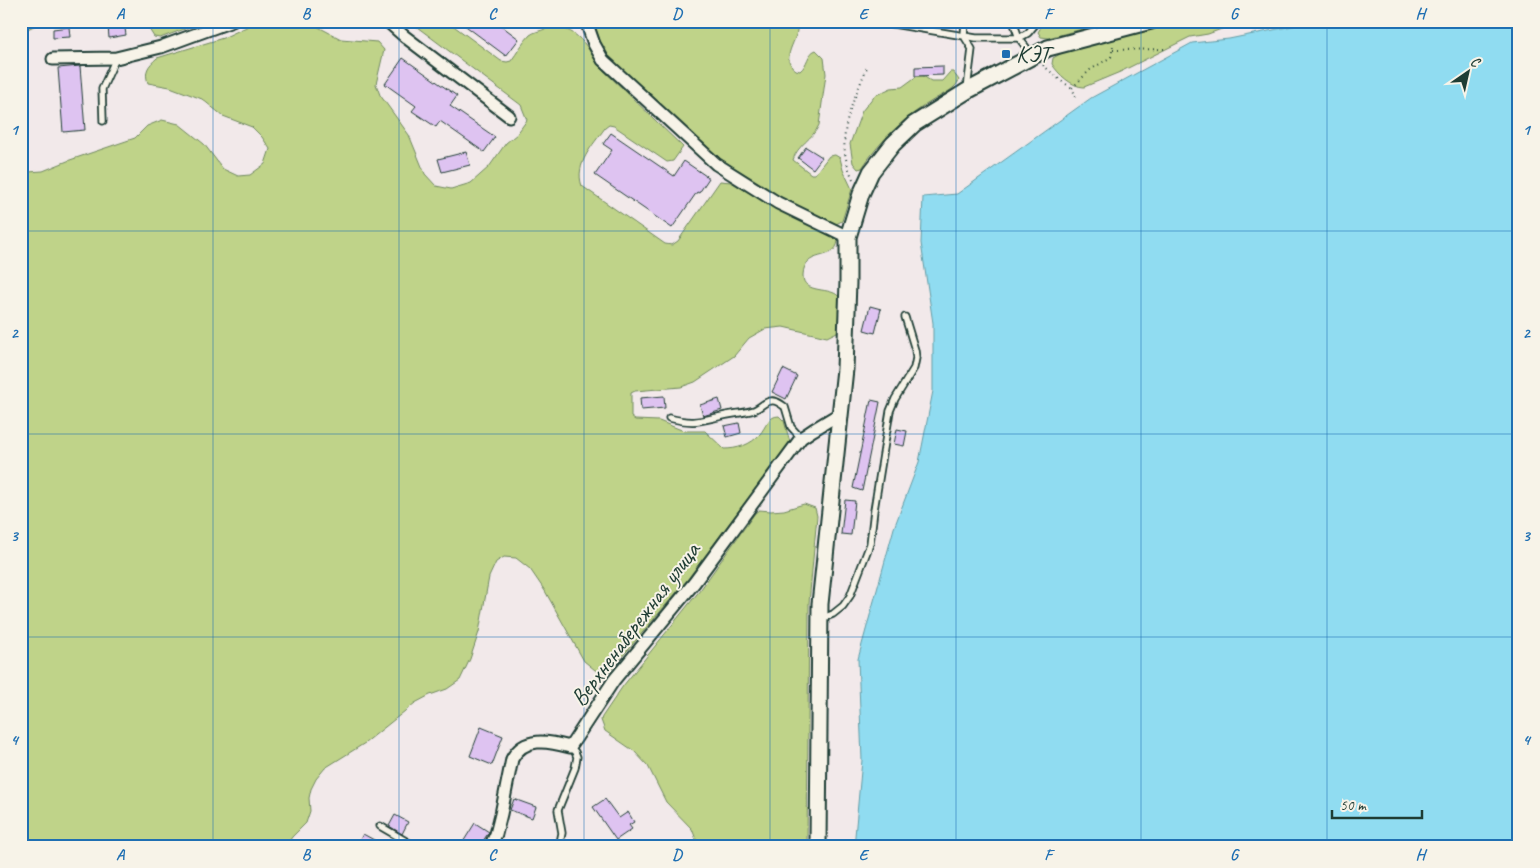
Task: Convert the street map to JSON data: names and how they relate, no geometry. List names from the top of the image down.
{
  "streets": {
    "street": ["Верхненабережная улица"]
  },
  "places": {
    "transit": ["КЭТ"]
  },
  "scale_bar": "50 m",
  "north": "top right",
  "grid": {
    "columns": [
      "A",
      "B",
      "C",
      "D",
      "E",
      "F",
      "G",
      "H"
    ],
    "rows": [
      "1",
      "2",
      "3",
      "4"
    ]
  }
}
